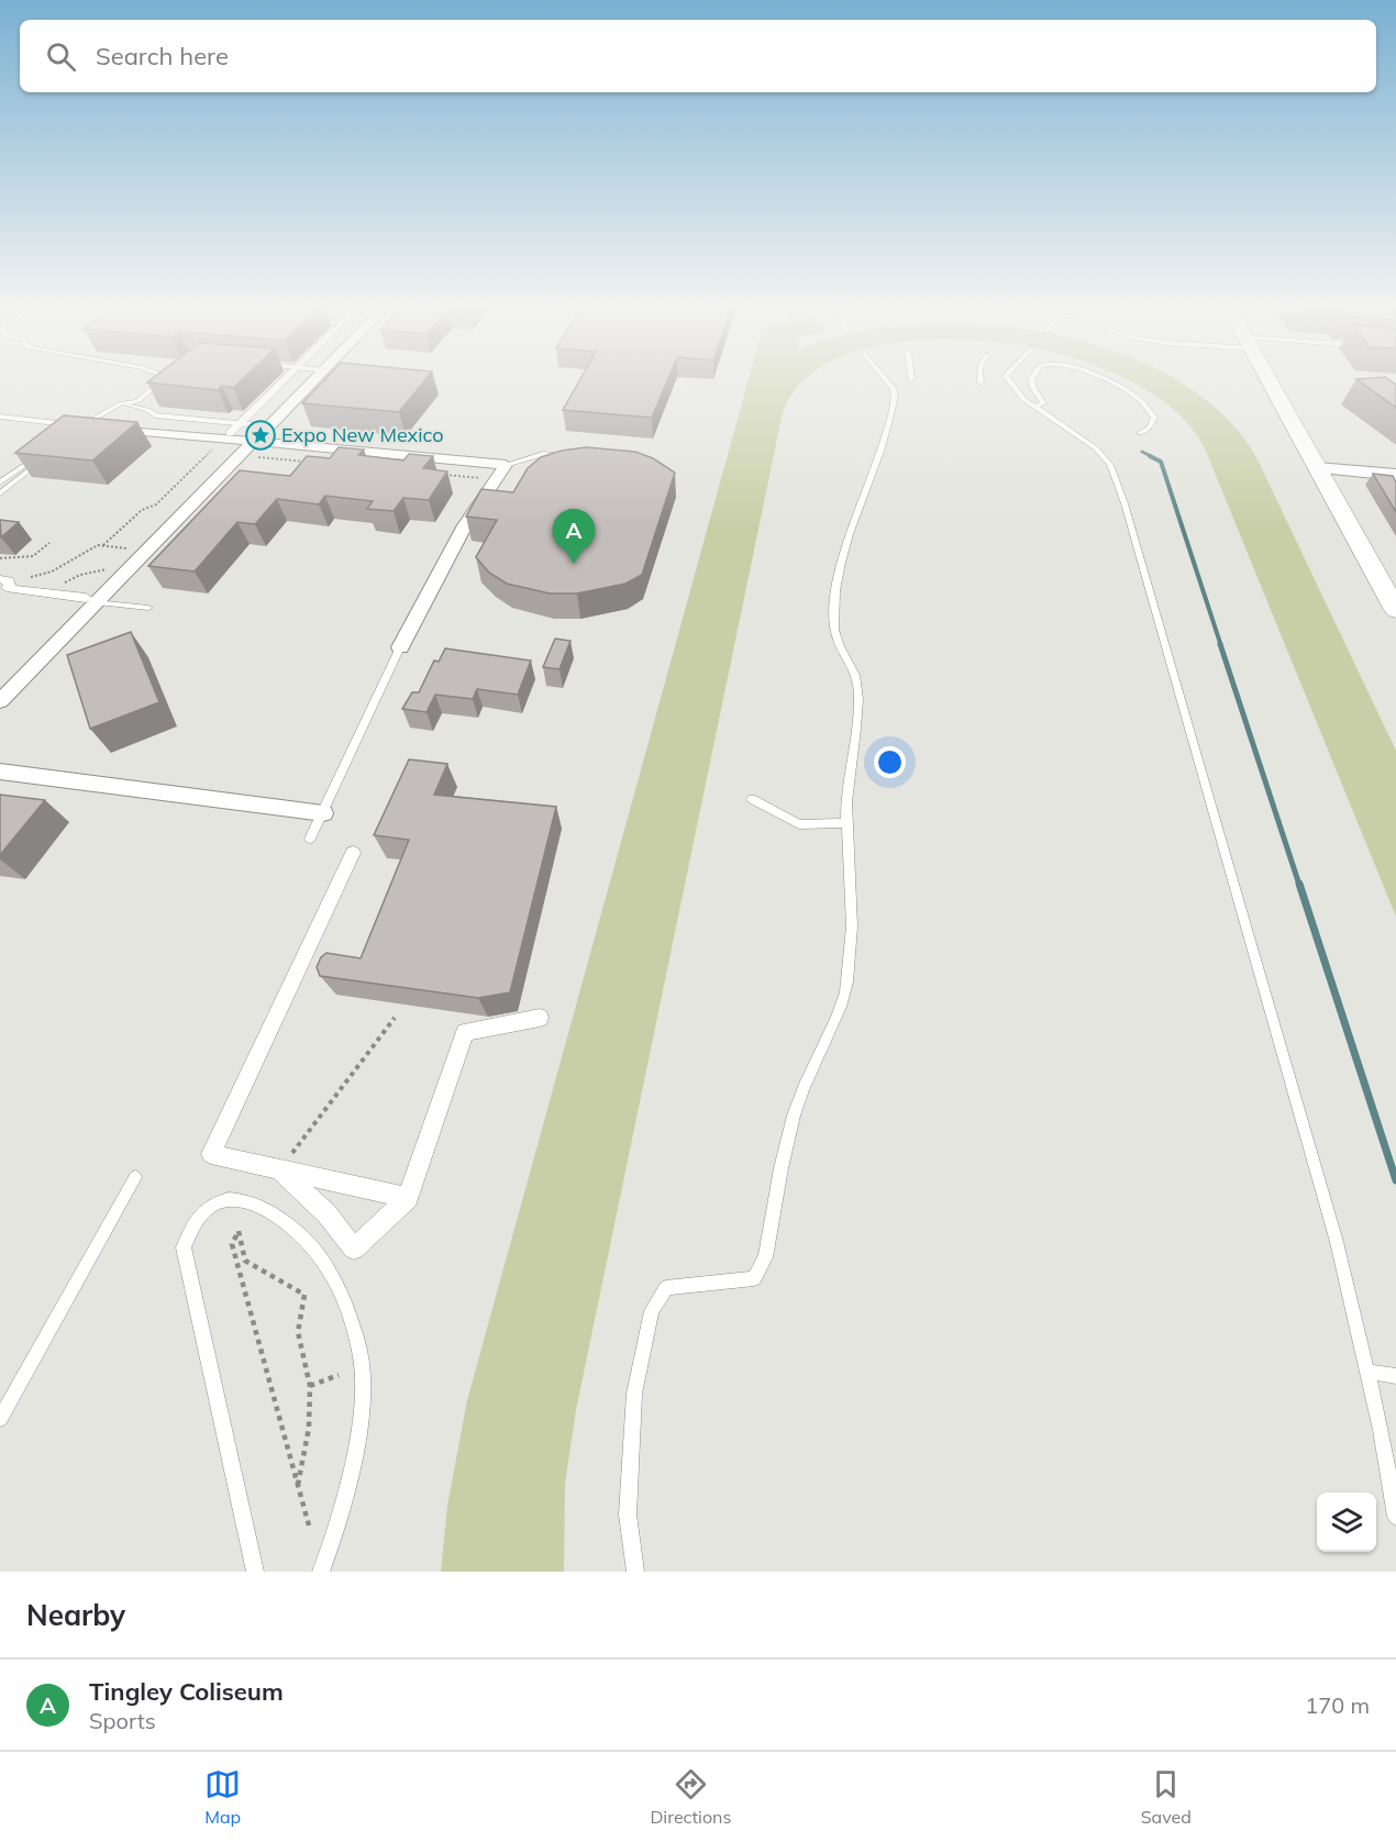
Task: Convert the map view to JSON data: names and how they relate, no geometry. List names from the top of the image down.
{
  "places": {
    "place": ["Expo New Mexico"]
  },
  "page": {
    "search": "Search here",
    "pins": "A",
    "heading": "Nearby",
    "list": [
      {
        "mark": "A",
        "name": "Tingley Coliseum",
        "note": "Sports",
        "value": "170 m"
      }
    ],
    "nav": ["Map", "Directions", "Saved"]
  }
}
